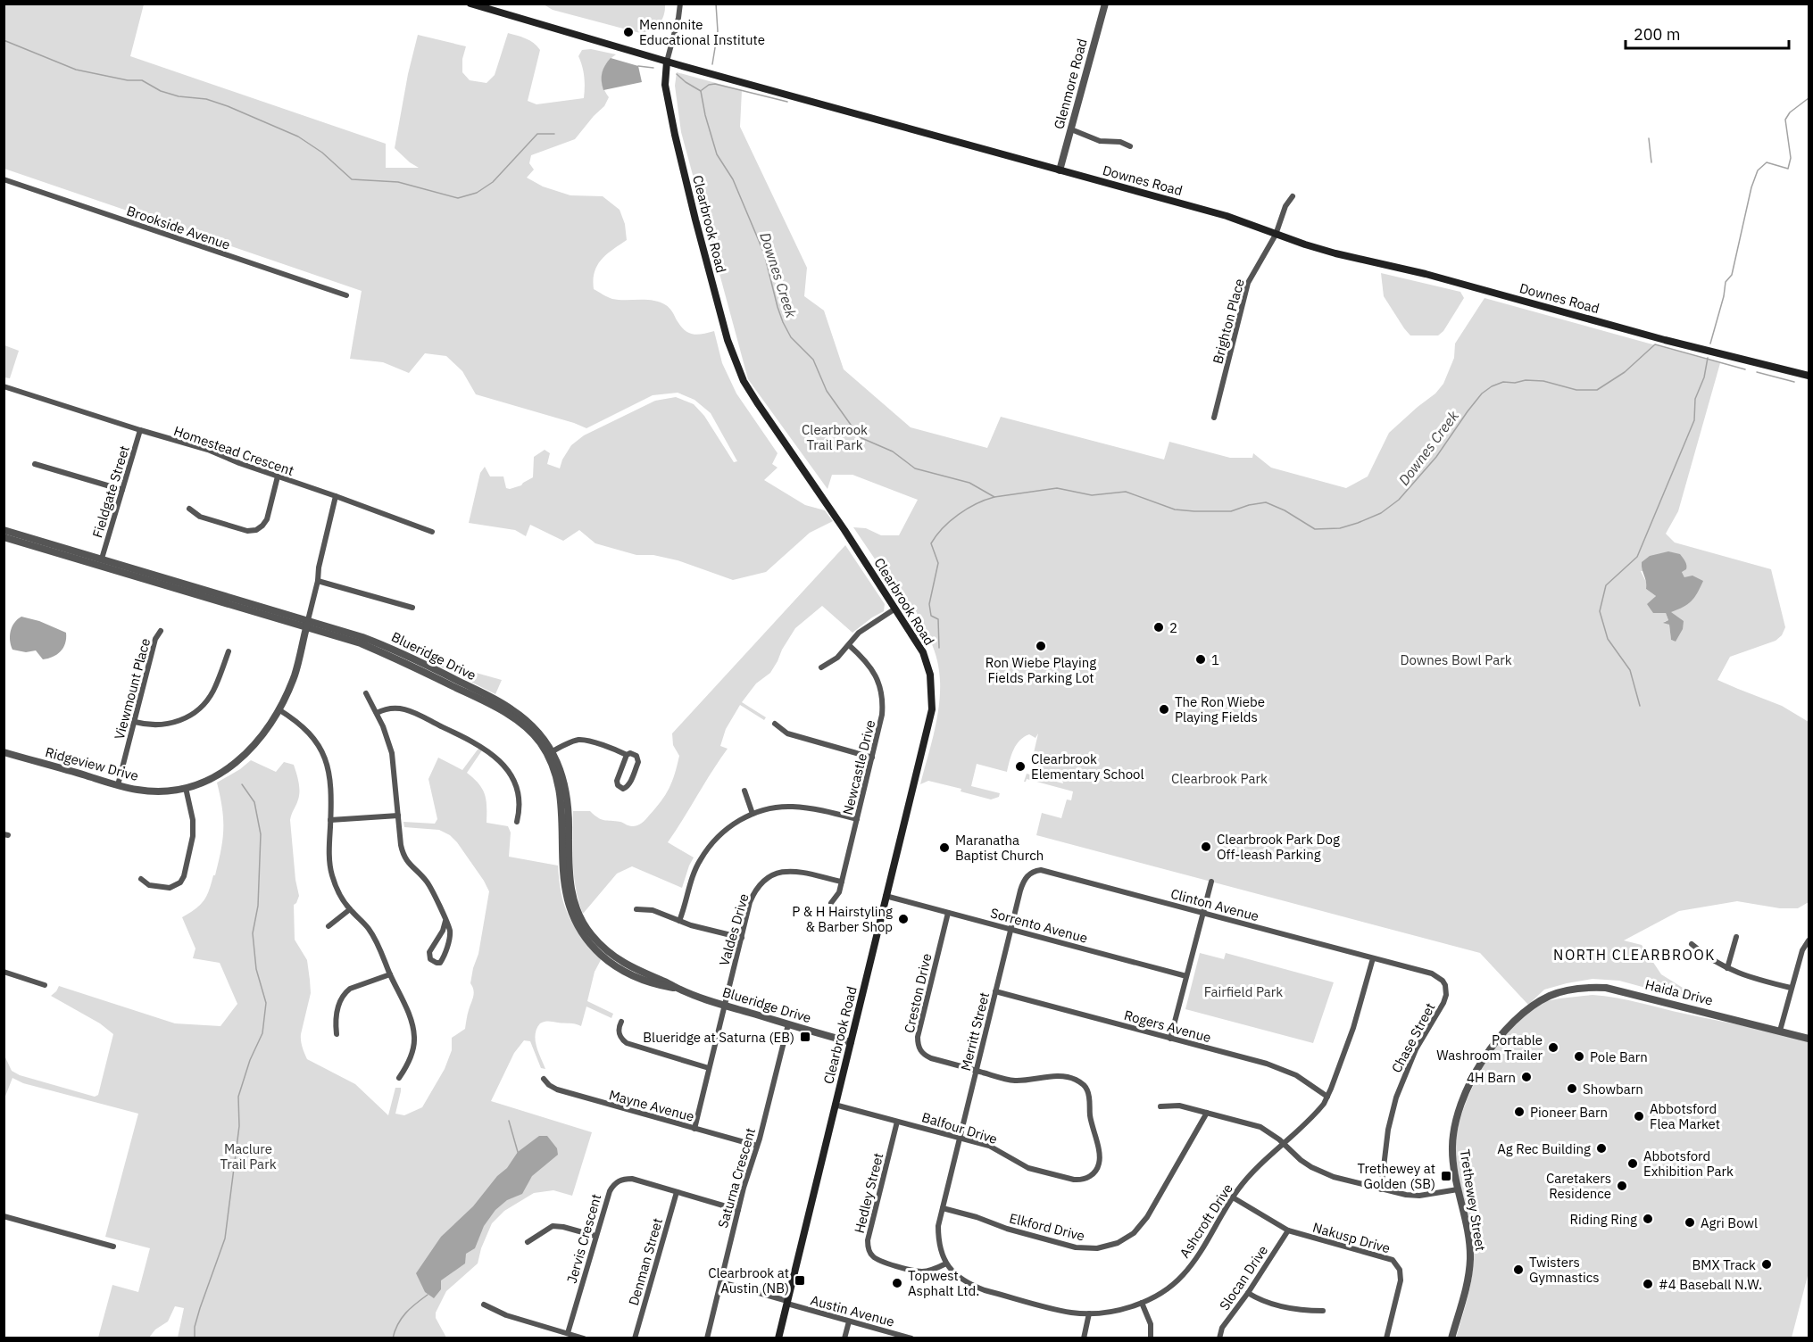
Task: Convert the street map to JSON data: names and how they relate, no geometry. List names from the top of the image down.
{
  "streets": {
    "main road": ["Downes Road", "Clearbrook Road"],
    "street": [
      "Glenmore Road",
      "Brookside Avenue",
      "Brighton Place",
      "Homestead Crescent",
      "Fieldgate Street",
      "Blueridge Drive",
      "Viewmount Place",
      "Ridgeview Drive",
      "Newcastle Drive",
      "Clinton Avenue",
      "Sorrento Avenue",
      "Valdes Drive",
      "Haida Drive",
      "Creston Drive",
      "Rogers Avenue",
      "Merritt Street",
      "Chase Street",
      "Mayne Avenue",
      "Balfour Drive",
      "Saturna Crescent",
      "Hedley Street",
      "Trethewey Street",
      "Ashcroft Drive",
      "Elkford Drive",
      "Nakusp Drive",
      "Jervis Crescent",
      "Denman Street",
      "Slocan Drive",
      "Austin Avenue"
    ]
  },
  "crossings": [
    ["Glenmore Road", "Downes Road"],
    ["Downes Road", "Clearbrook Road"],
    ["Downes Road", "Brighton Place"],
    ["Clearbrook Road", "Blueridge Drive"],
    ["Clearbrook Road", "Sorrento Avenue"],
    ["Clearbrook Road", "Balfour Drive"],
    ["Clearbrook Road", "Austin Avenue"],
    ["Homestead Crescent", "Fieldgate Street"],
    ["Fieldgate Street", "Blueridge Drive"],
    ["Blueridge Drive", "Ridgeview Drive"],
    ["Blueridge Drive", "Valdes Drive"],
    ["Blueridge Drive", "Saturna Crescent"],
    ["Viewmount Place", "Ridgeview Drive"],
    ["Newcastle Drive", "Valdes Drive"],
    ["Clinton Avenue", "Sorrento Avenue"],
    ["Clinton Avenue", "Merritt Street"],
    ["Clinton Avenue", "Chase Street"],
    ["Clinton Avenue", "Ashcroft Drive"],
    ["Sorrento Avenue", "Creston Drive"],
    ["Sorrento Avenue", "Merritt Street"],
    ["Valdes Drive", "Mayne Avenue"],
    ["Haida Drive", "Trethewey Street"],
    ["Creston Drive", "Merritt Street"],
    ["Creston Drive", "Balfour Drive"],
    ["Rogers Avenue", "Merritt Street"],
    ["Rogers Avenue", "Ashcroft Drive"],
    ["Merritt Street", "Balfour Drive"],
    ["Mayne Avenue", "Saturna Crescent"],
    ["Balfour Drive", "Hedley Street"],
    ["Saturna Crescent", "Jervis Crescent"],
    ["Saturna Crescent", "Austin Avenue"],
    ["Hedley Street", "Ashcroft Drive"],
    ["Ashcroft Drive", "Nakusp Drive"],
    ["Nakusp Drive", "Slocan Drive"],
    ["Jervis Crescent", "Denman Street"]
  ],
  "districts": ["NORTH CLEARBROOK"],
  "water": ["Downes Creek"],
  "parks": [
    "Clearbrook Trail Park",
    "Downes Bowl Park",
    "Clearbrook Park",
    "Fairfield Park",
    "Maclure Trail Park"
  ],
  "places": {
    "other": [
      "Mennonite Educational Institute",
      "2",
      "Ron Wiebe Playing Fields Parking Lot",
      "1",
      "The Ron Wiebe Playing Fields",
      "Clearbrook Elementary School",
      "Clearbrook Park Dog Off-leash Parking",
      "Maranatha Baptist Church",
      "P & H Hairstyling & Barber Shop",
      "Portable Washroom Trailer",
      "Pole Barn",
      "4H Barn",
      "Showbarn",
      "Pioneer Barn",
      "Abbotsford Flea Market",
      "Ag Rec Building",
      "Abbotsford Exhibition Park",
      "Caretakers Residence",
      "Riding Ring",
      "Agri Bowl",
      "BMX Track",
      "Twisters Gymnastics",
      "Topwest Asphalt Ltd.",
      "#4 Baseball N.W."
    ],
    "transit": ["Blueridge at Saturna (EB)", "Trethewey at Golden (SB)", "Clearbrook at Austin (NB)"]
  },
  "scale_bar": "200 m"
}
